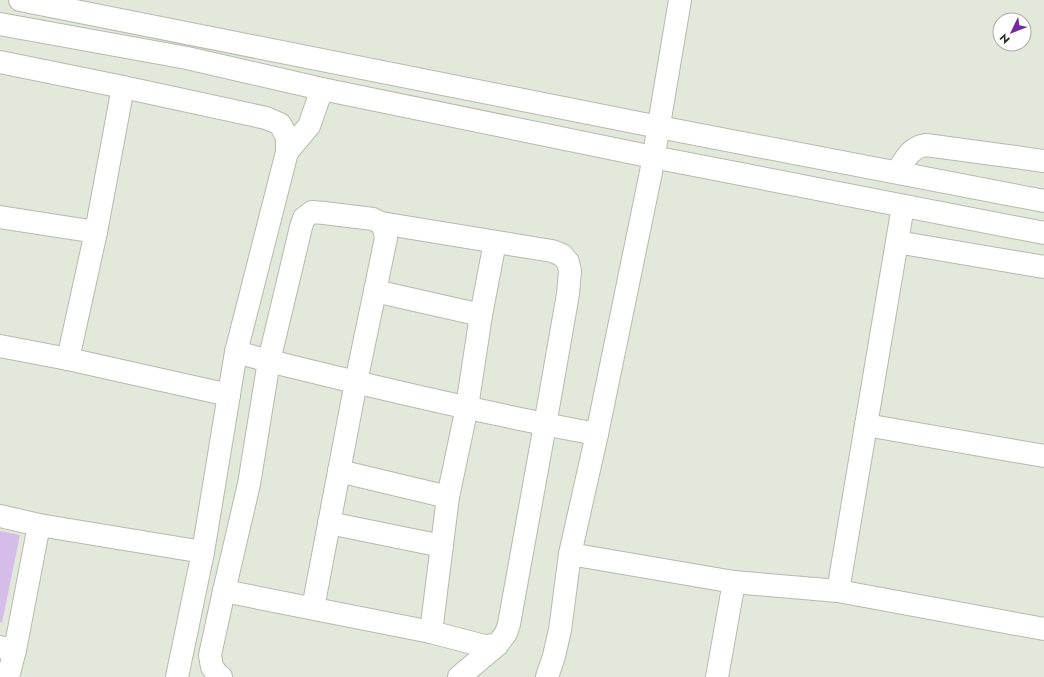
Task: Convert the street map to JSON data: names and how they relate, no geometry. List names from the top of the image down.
{
  "north": "bottom left"
}
